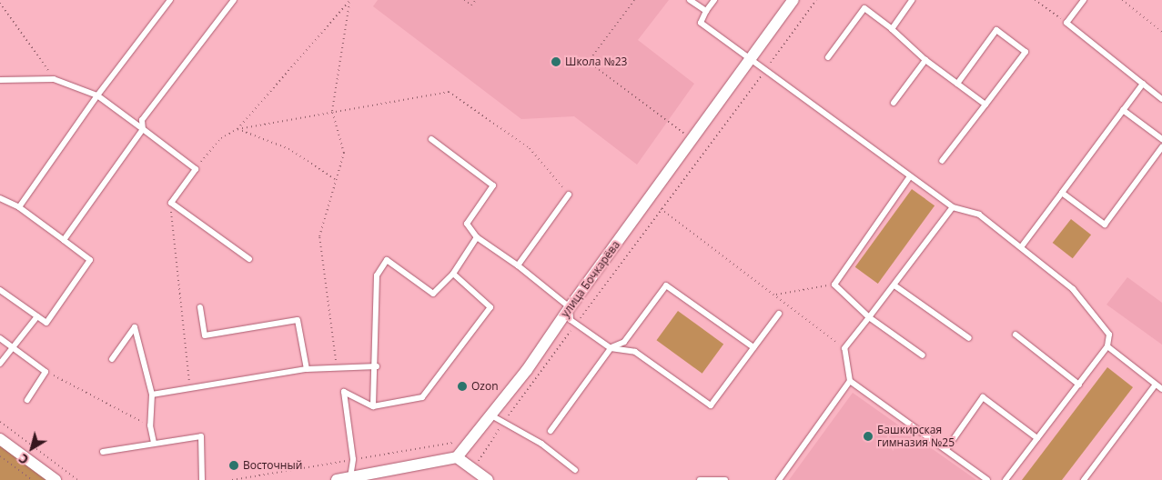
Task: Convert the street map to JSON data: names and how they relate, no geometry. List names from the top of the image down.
{
  "streets": {
    "street": ["улица Бочкарёва"]
  },
  "places": [
    "Школа №23",
    "Ozon",
    "Башкирская гимназия №25",
    "Восточный"
  ],
  "north": "bottom left"
}
